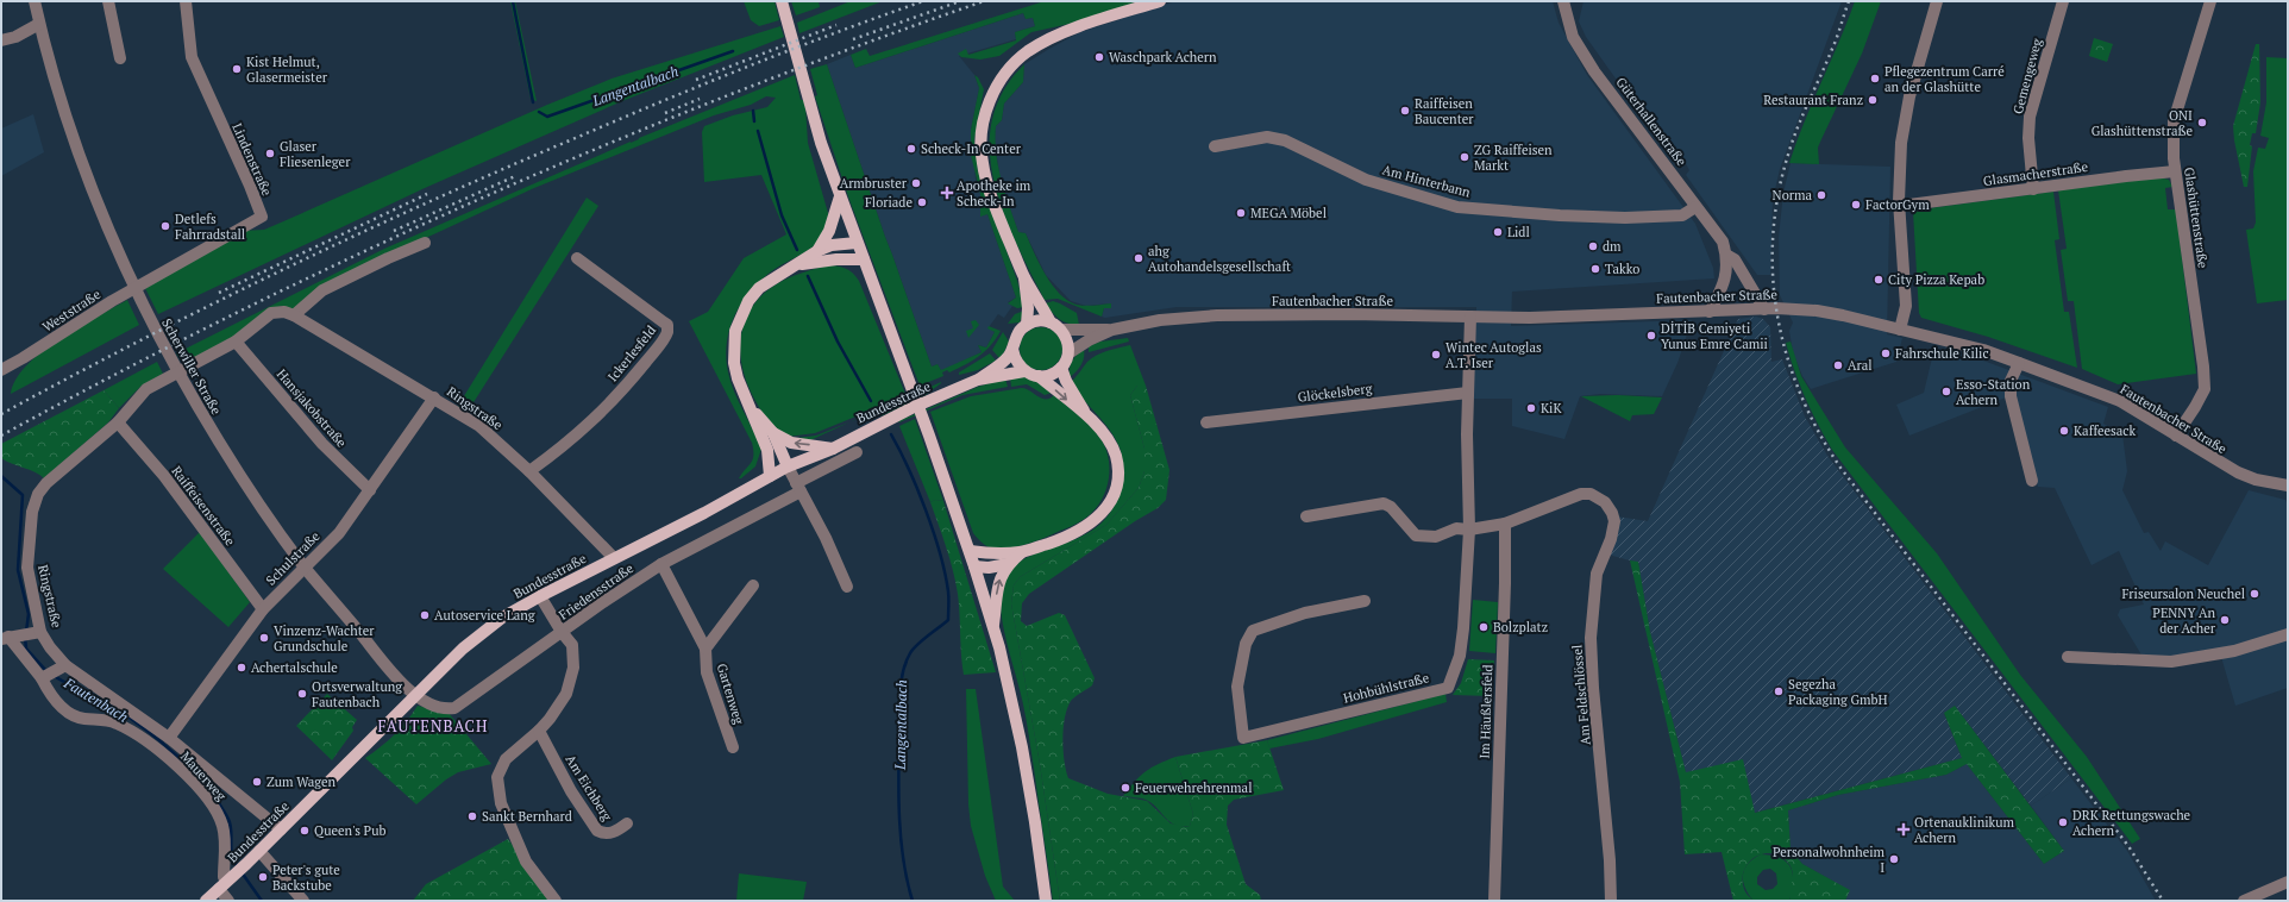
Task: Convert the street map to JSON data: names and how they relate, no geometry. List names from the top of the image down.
{
  "streets": {
    "main road": ["Bundesstraße"],
    "street": [
      "Gemengeweg",
      "Güterhallenstraße",
      "Lindenstraße",
      "Glasmacherstraße",
      "Am Hinterbann",
      "Glashüttenstraße",
      "Fautenbacher Straße",
      "Weststraße",
      "Ickerlesfeld",
      "Scherwiller Straße",
      "Glöckelsberg",
      "Hansjakobstraße",
      "Ringstraße",
      "Raiffeisenstraße",
      "Schulstraße",
      "Friedensstraße",
      "Hohbühlstraße",
      "Gartenweg",
      "Am Feldschlössel",
      "Im Häußlersfeld",
      "Mauerweg",
      "Am Eichberg"
    ]
  },
  "crossings": [
    ["Gemengeweg", "Glasmacherstraße"],
    ["Güterhallenstraße", "Am Hinterbann"],
    ["Güterhallenstraße", "Fautenbacher Straße"],
    ["Lindenstraße", "Weststraße"],
    ["Glasmacherstraße", "Glashüttenstraße"],
    ["Glashüttenstraße", "Fautenbacher Straße"],
    ["Fautenbacher Straße", "Hohbühlstraße"],
    ["Ickerlesfeld", "Ringstraße"],
    ["Scherwiller Straße", "Bundesstraße"],
    ["Scherwiller Straße", "Schulstraße"],
    ["Scherwiller Straße", "Friedensstraße"],
    ["Glöckelsberg", "Hohbühlstraße"],
    ["Bundesstraße", "Ringstraße"],
    ["Bundesstraße", "Friedensstraße"],
    ["Bundesstraße", "Mauerweg"],
    ["Hansjakobstraße", "Ringstraße"],
    ["Hansjakobstraße", "Schulstraße"],
    ["Ringstraße", "Raiffeisenstraße"],
    ["Ringstraße", "Schulstraße"],
    ["Ringstraße", "Mauerweg"],
    ["Raiffeisenstraße", "Schulstraße"],
    ["Friedensstraße", "Gartenweg"],
    ["Hohbühlstraße", "Am Feldschlössel"],
    ["Am Feldschlössel", "Im Häußlersfeld"]
  ],
  "districts": ["FAUTENBACH"],
  "water": ["Langentalbach", "Fautenbach"],
  "places": {
    "other": [
      "Waschpark Achern",
      "Kist Helmut, Glasermeister",
      "Pflegezentrum Carré an der Glashütte",
      "Restaurant Franz",
      "Raiffeisen Baucenter",
      "ONI Glashüttenstraße",
      "Scheck-In Center",
      "Glaser Fliesenleger",
      "ZG Raiffeisen Markt",
      "Armbruster",
      "Norma",
      "Floriade",
      "FactorGym",
      "MEGA Möbel",
      "Detlefs Fahrradstall",
      "Lidl",
      "dm",
      "ahg Autohandelsgesellschaft",
      "Takko",
      "City Pizza Kepab",
      "DİTİB Cemiyeti Yunus Emre Camii",
      "Fahrschule Kilic",
      "Wintec Autoglas A.T. Iser",
      "Aral",
      "Esso-Station Achern",
      "KiK",
      "Kaffeesack",
      "Friseursalon Neuchel",
      "Autoservice Lang",
      "PENNY An der Acher",
      "Bolzplatz",
      "Vinzenz-Wachter Grundschule",
      "Achertalschule",
      "Segezha Packaging GmbH",
      "Ortsverwaltung Fautenbach",
      "Zum Wagen",
      "Feuerwehrehrenmal",
      "Sankt Bernhard",
      "DRK Rettungswache Achern",
      "Queen's Pub",
      "Personalwohnheim I",
      "Peter's gute Backstube"
    ],
    "health": ["Apotheke im Scheck-In", "Ortenauklinikum Achern"]
  }
}
